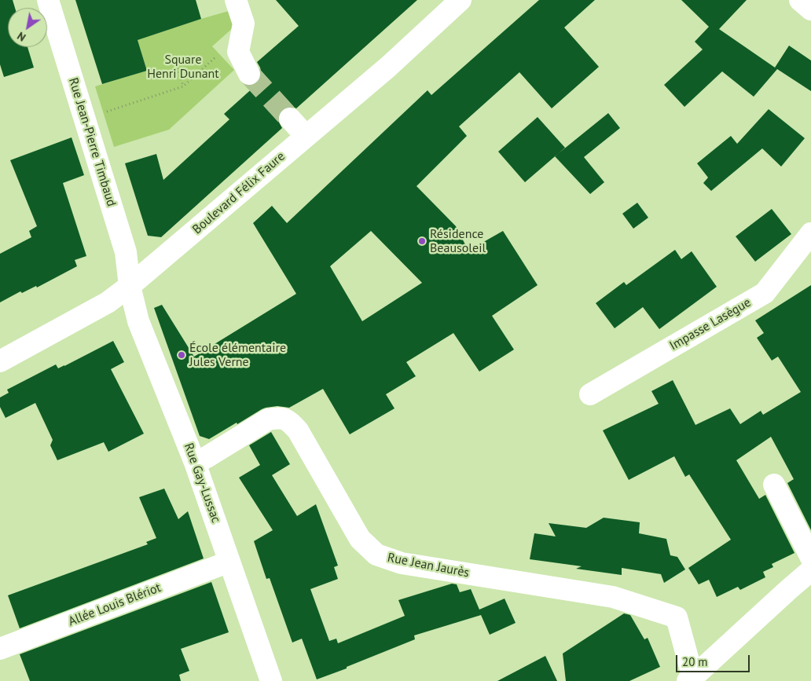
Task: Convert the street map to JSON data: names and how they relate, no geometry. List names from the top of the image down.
{
  "streets": {
    "street": [
      "Rue Jean-Pierre Timbaud",
      "Boulevard Félix Faure",
      "Impasse Lasègue",
      "Rue Gay-Lussac",
      "Rue Jean Jaurès",
      "Allée Louis Blériot"
    ]
  },
  "crossings": [
    ["Rue Jean-Pierre Timbaud", "Boulevard Félix Faure"],
    ["Rue Jean-Pierre Timbaud", "Rue Gay-Lussac"],
    ["Boulevard Félix Faure", "Rue Gay-Lussac"],
    ["Rue Gay-Lussac", "Rue Jean Jaurès"],
    ["Rue Gay-Lussac", "Allée Louis Blériot"]
  ],
  "parks": ["Square Henri Dunant"],
  "places": ["Résidence Beausoleil", "École élémentaire Jules Verne"],
  "scale_bar": "20 m",
  "north": "bottom left"
}
